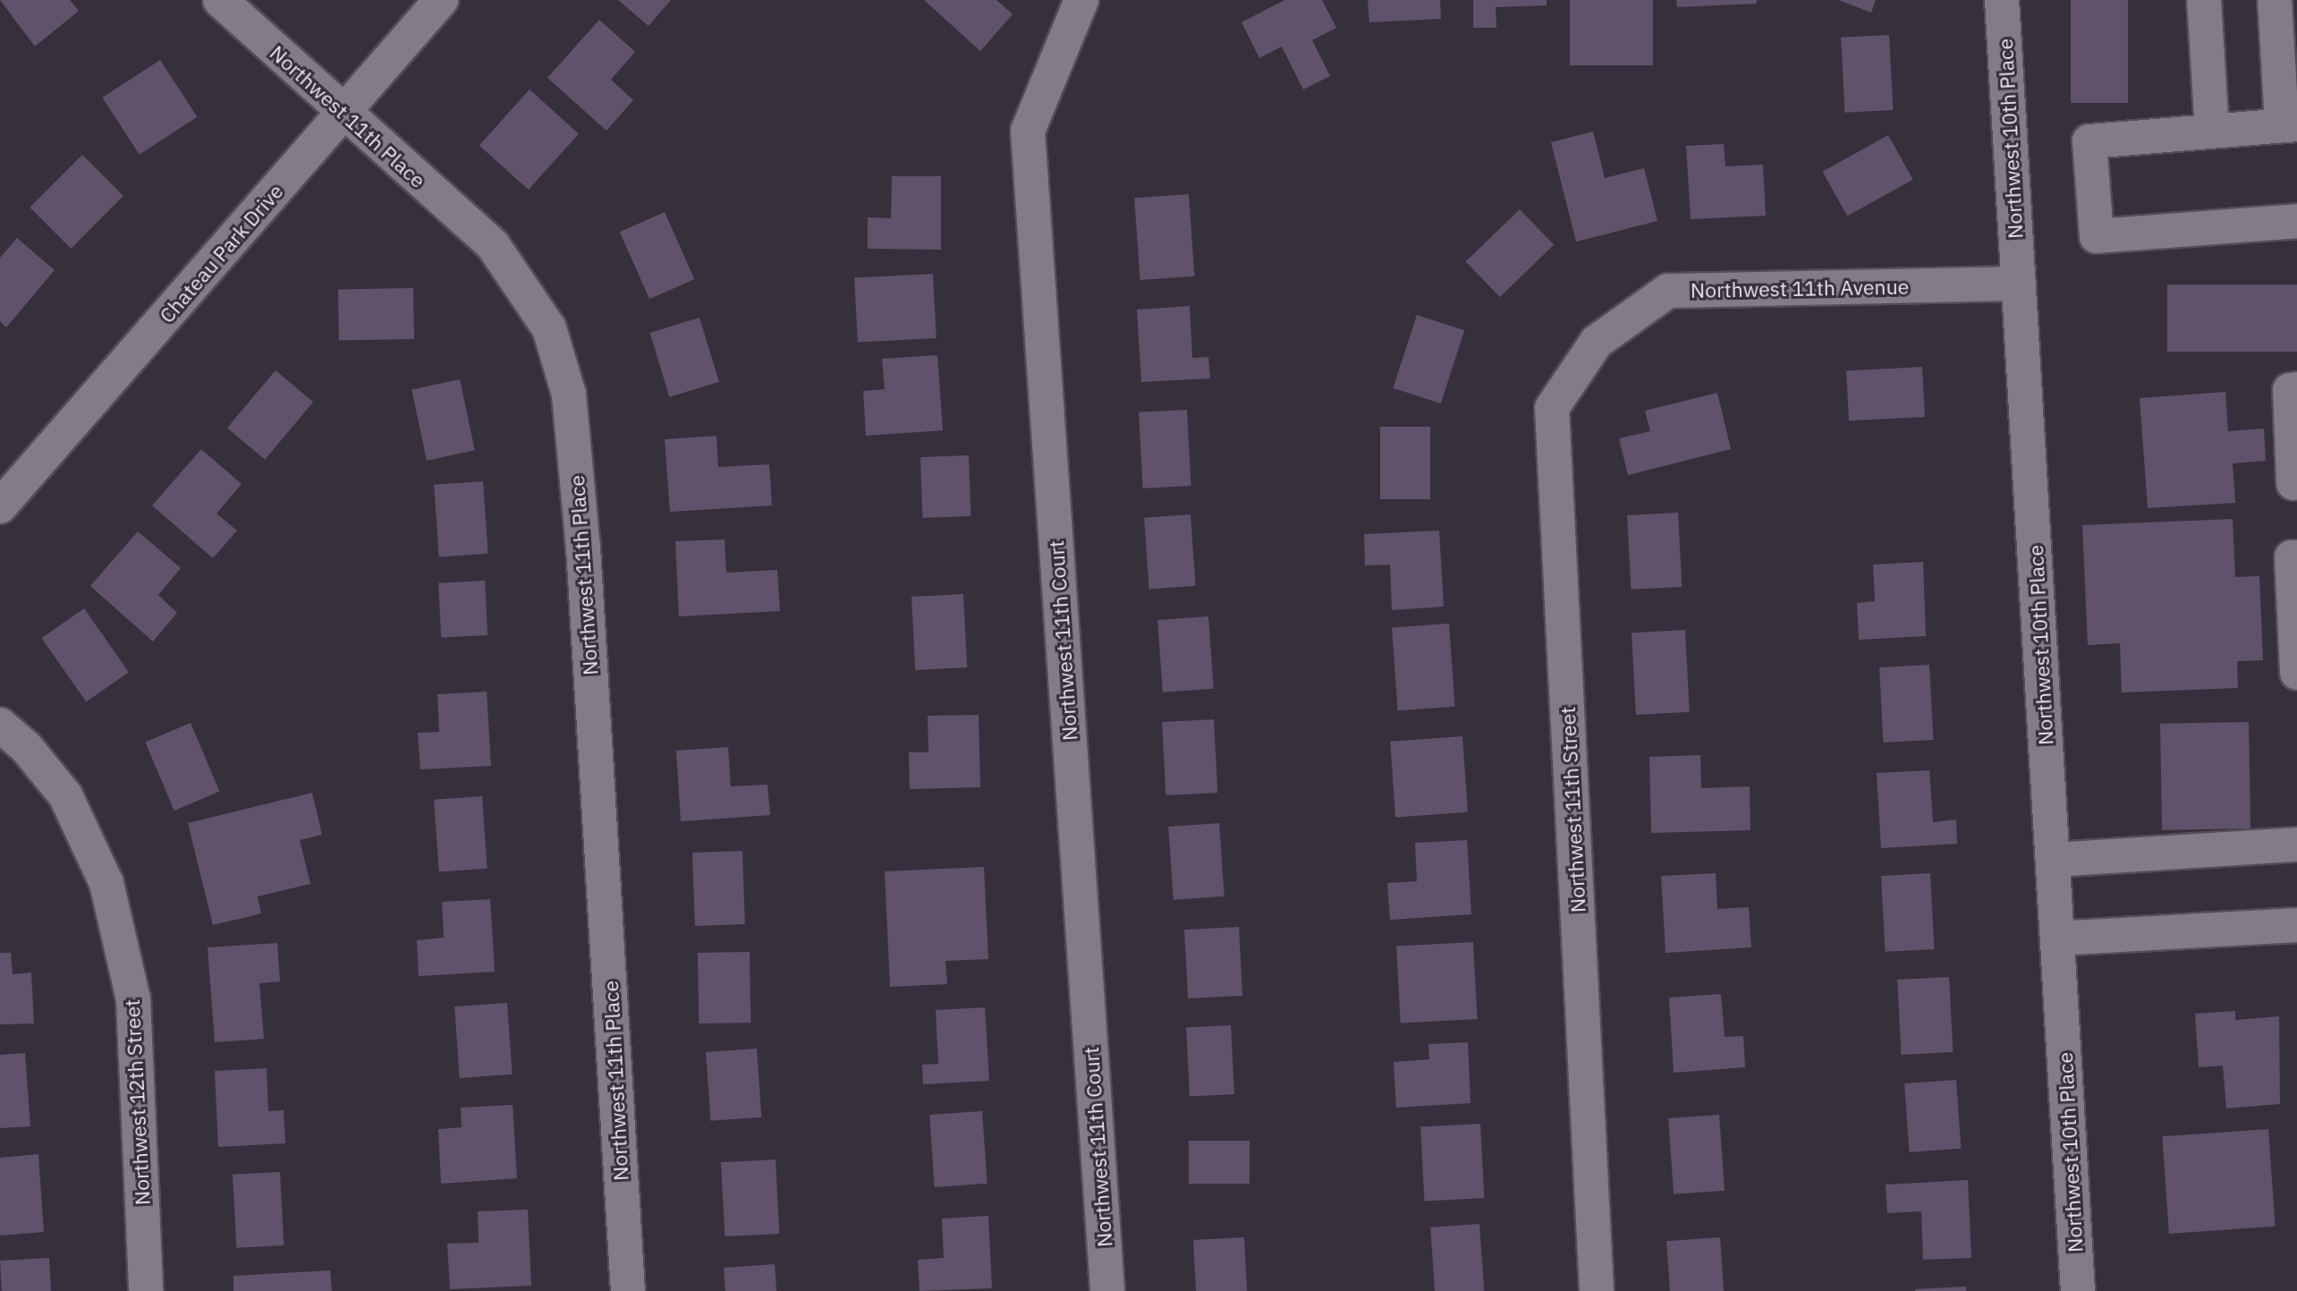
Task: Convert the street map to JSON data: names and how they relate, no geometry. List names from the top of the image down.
{
  "streets": {
    "street": [
      "Northwest 11th Place",
      "Northwest 10th Place",
      "Chateau Park Drive",
      "Northwest 11th Avenue",
      "Northwest 11th Court",
      "Northwest 11th Street",
      "Northwest 12th Street"
    ]
  },
  "crossings": [
    ["Northwest 11th Place", "Chateau Park Drive"],
    ["Northwest 10th Place", "Northwest 11th Avenue"],
    ["Northwest 11th Avenue", "Northwest 11th Street"]
  ]
}
